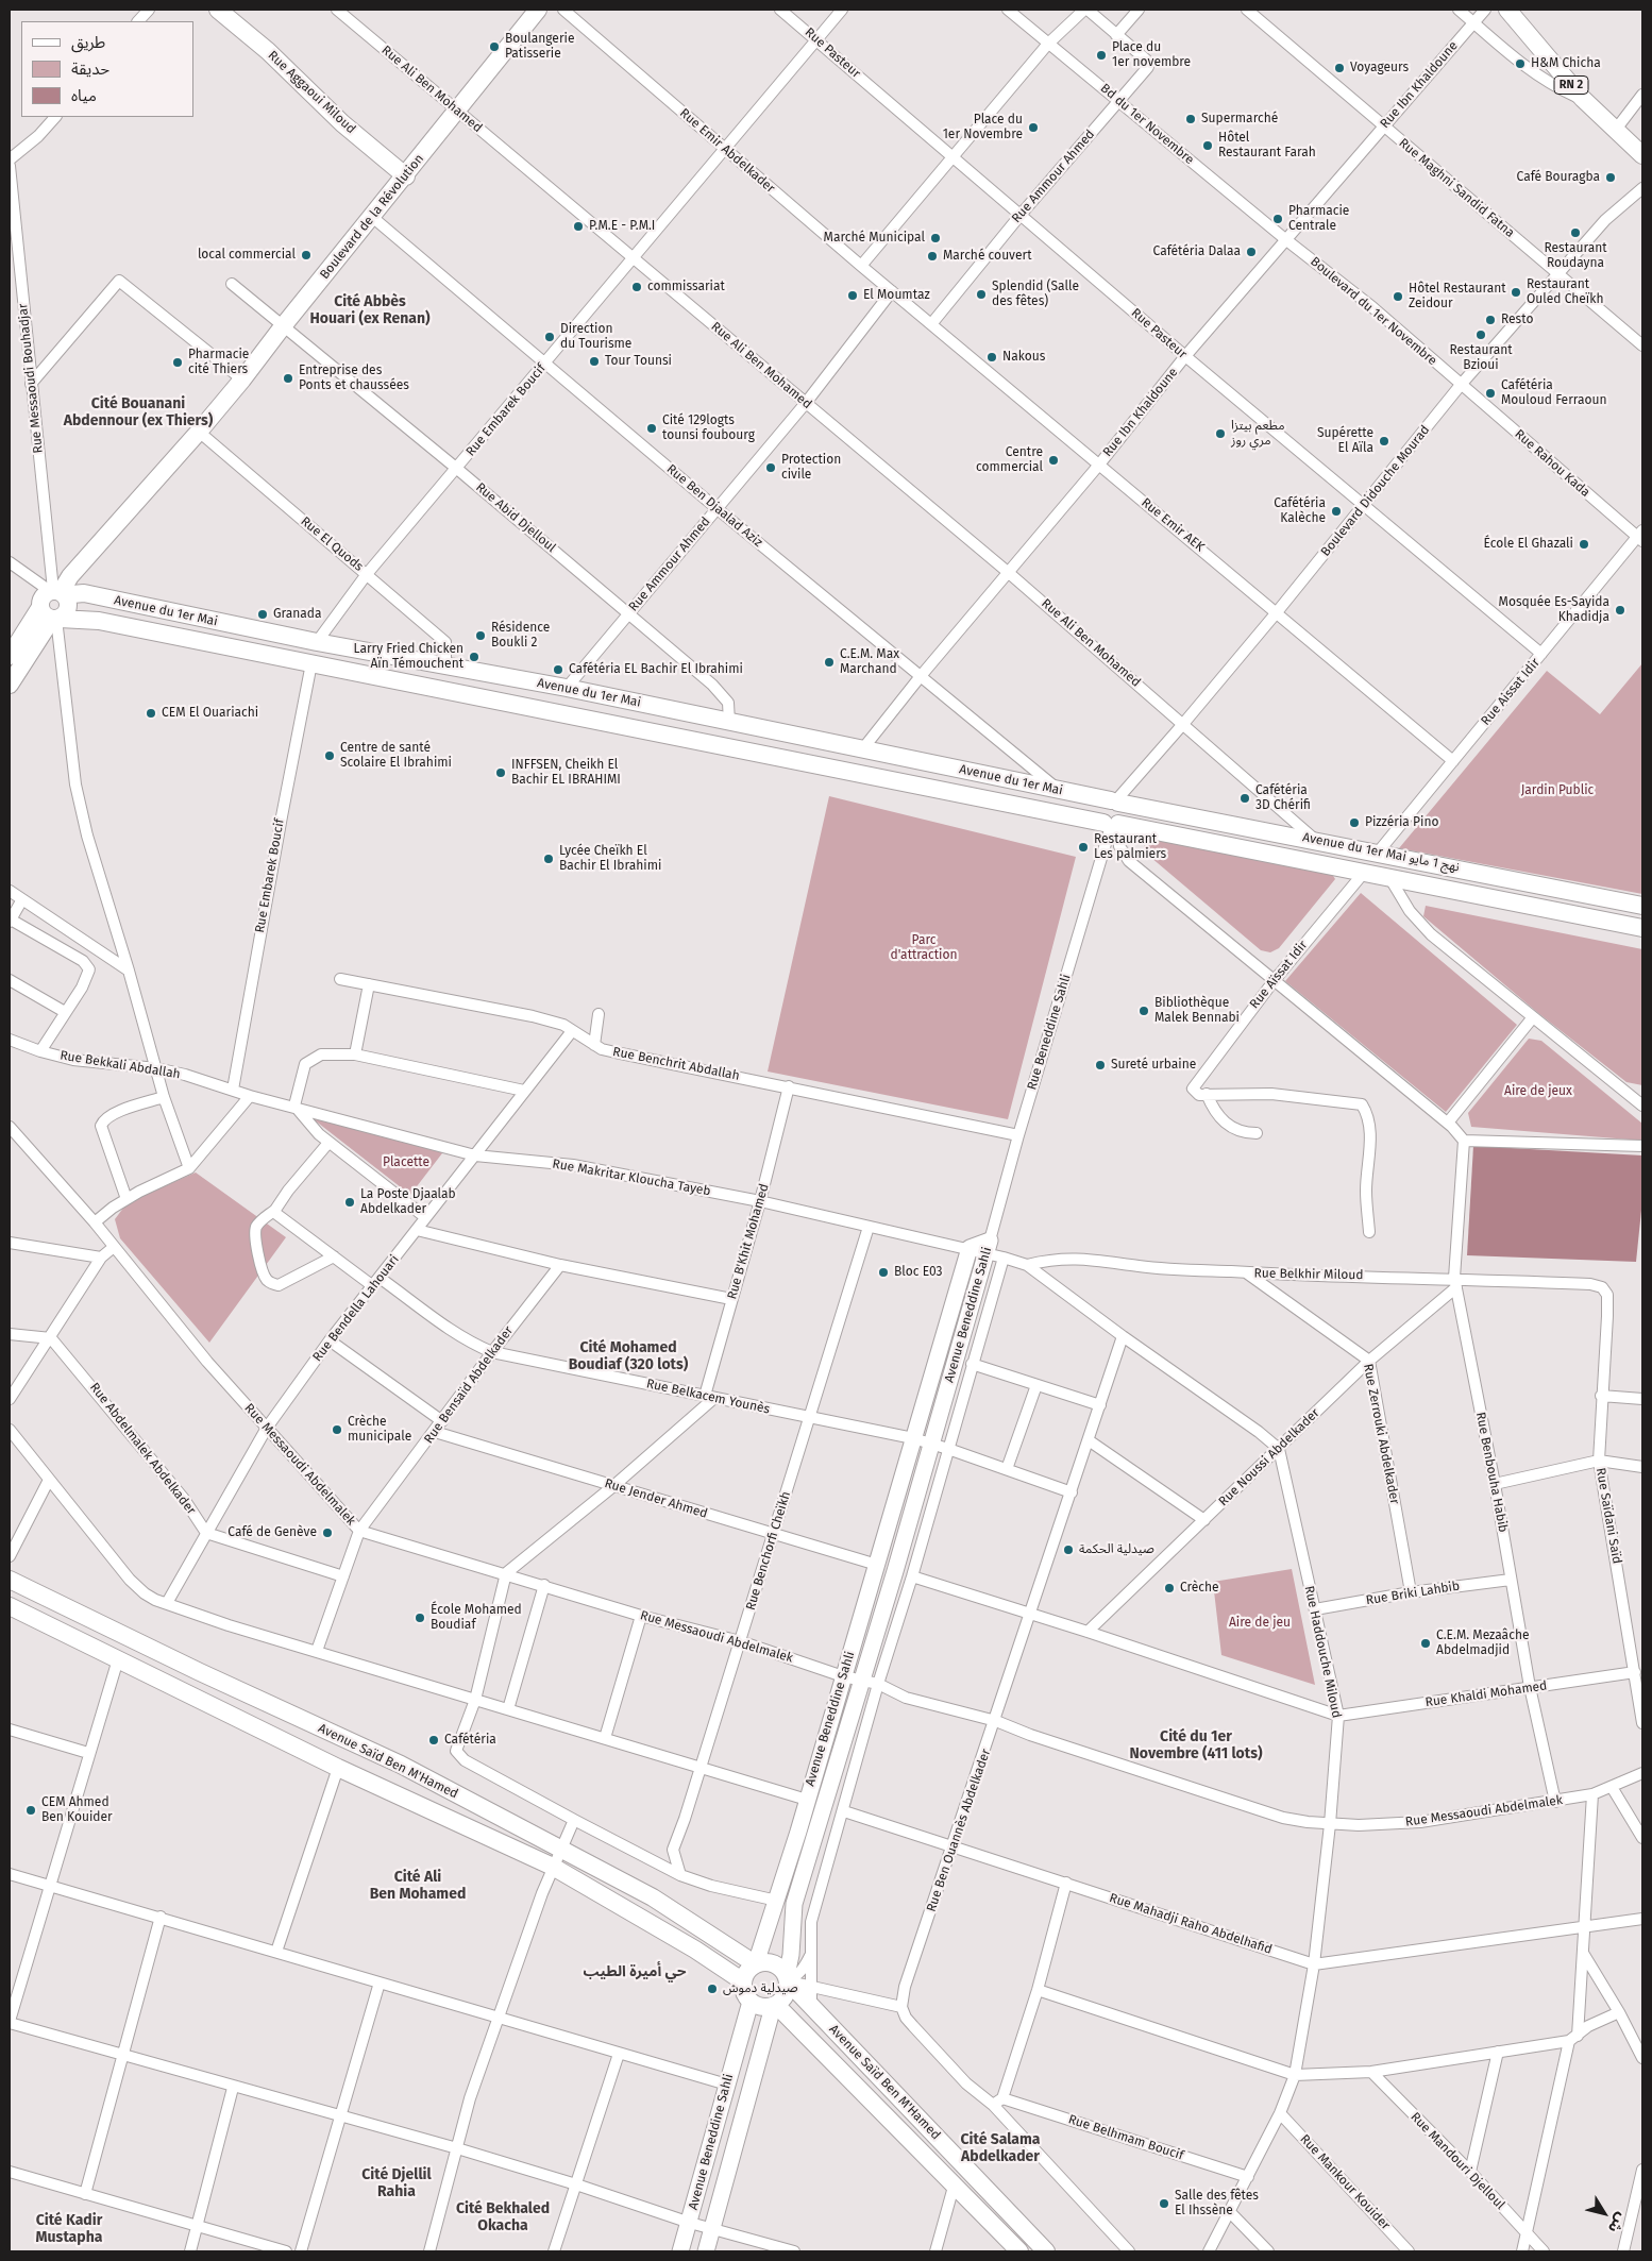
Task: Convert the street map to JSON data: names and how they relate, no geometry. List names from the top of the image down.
{
  "streets": {
    "main road": [
      "RN 2",
      "Rue Aggaoui Miloud",
      "Boulevard de la Révolution",
      "Avenue du 1er Mai",
      "Avenue du 1er Mai نهج 1 مايو",
      "Avenue Saïd Ben M'Hamed"
    ],
    "street": [
      "Rue Pasteur",
      "Rue Ibn Khaldoune",
      "Rue Ali Ben Mohamed",
      "Bd du 1er Novembre",
      "Rue Emir Abdelkader",
      "Rue Ammour Ahmed",
      "Rue Maghni Sandid Fatna",
      "Boulevard du 1er Novembre",
      "Rue Messaoudi Bouhadjar",
      "Rue Embarek Boucif",
      "Rue Rahou Kada",
      "Boulevard Didouche Mourad",
      "Rue Ben Djaalad Aziz",
      "Rue Abid Djelloul",
      "Rue Emir AEK",
      "Rue El Quods",
      "Rue Aissat Idir",
      "Rue Aïssat Idir",
      "Rue Beneddine Sahli",
      "Rue Benchrit Abdallah",
      "Rue Bekkali Abdallah",
      "Rue Makritar Kloucha Tayeb",
      "Rue B'Khit Mohamed",
      "Rue Belkhir Miloud",
      "Rue Bendella Lahouari",
      "Avenue Beneddine Sahli",
      "Rue Bensaïd Abdelkader",
      "Rue Belkacem Younès",
      "Rue Zerrouki Abdelkader",
      "Rue Abdelmalek Abdelkader",
      "Rue Noussi Abdelkader",
      "Rue Messaoudi Abdelmalek",
      "Rue Benbouha Habib",
      "Rue Jender Ahmed",
      "Rue Saïdani Saïd",
      "Rue Benchorfi Cheïkh",
      "Rue Briki Lahbib",
      "Rue Haddouche Miloud",
      "Rue Khaldi Mohamed",
      "Rue Ben Ouannès Abdelkader",
      "Rue Mahadji Raho Abdelhafid",
      "Rue Belhmam Boucif",
      "Rue Mandouri Djelloul",
      "Rue Mankour Kouider"
    ]
  },
  "crossings": [
    ["Rue Pasteur", "Rue Ibn Khaldoune"],
    ["Rue Pasteur", "Rue Ammour Ahmed"],
    ["Rue Pasteur", "Rue Embarek Boucif"],
    ["Rue Pasteur", "Boulevard Didouche Mourad"],
    ["Rue Pasteur", "Rue Aissat Idir"],
    ["Rue Ibn Khaldoune", "Rue Ali Ben Mohamed"],
    ["Rue Ibn Khaldoune", "Bd du 1er Novembre"],
    ["Rue Ibn Khaldoune", "Rue Maghni Sandid Fatna"],
    ["Rue Ibn Khaldoune", "Boulevard du 1er Novembre"],
    ["Rue Ibn Khaldoune", "Rue Ben Djaalad Aziz"],
    ["Rue Ibn Khaldoune", "Rue Emir AEK"],
    ["Rue Ibn Khaldoune", "Avenue du 1er Mai"],
    ["Rue Ali Ben Mohamed", "Rue Ammour Ahmed"],
    ["Rue Ali Ben Mohamed", "Boulevard de la Révolution"],
    ["Rue Ali Ben Mohamed", "Rue Embarek Boucif"],
    ["Rue Ali Ben Mohamed", "Boulevard Didouche Mourad"],
    ["Rue Aggaoui Miloud", "Boulevard de la Révolution"],
    ["Bd du 1er Novembre", "Rue Ammour Ahmed"],
    ["Bd du 1er Novembre", "Boulevard du 1er Novembre"],
    ["Rue Emir Abdelkader", "Rue Ammour Ahmed"],
    ["Rue Emir Abdelkader", "Rue Embarek Boucif"],
    ["Rue Emir Abdelkader", "Rue Emir AEK"],
    ["Rue Ammour Ahmed", "Rue Ben Djaalad Aziz"],
    ["Rue Ammour Ahmed", "Rue Abid Djelloul"],
    ["Rue Ammour Ahmed", "Rue Emir AEK"],
    ["Rue Ammour Ahmed", "Avenue du 1er Mai"],
    ["Rue Maghni Sandid Fatna", "Boulevard Didouche Mourad"],
    ["Boulevard de la Révolution", "Rue Messaoudi Bouhadjar"],
    ["Boulevard de la Révolution", "Rue Ben Djaalad Aziz"],
    ["Boulevard de la Révolution", "Rue Abid Djelloul"],
    ["Boulevard de la Révolution", "Rue El Quods"],
    ["Boulevard de la Révolution", "Avenue du 1er Mai"],
    ["Boulevard du 1er Novembre", "Rue Rahou Kada"],
    ["Boulevard du 1er Novembre", "Boulevard Didouche Mourad"],
    ["Rue Messaoudi Bouhadjar", "Avenue du 1er Mai"],
    ["Rue Embarek Boucif", "Rue Ben Djaalad Aziz"],
    ["Rue Embarek Boucif", "Rue Abid Djelloul"],
    ["Rue Embarek Boucif", "Rue El Quods"],
    ["Rue Embarek Boucif", "Avenue du 1er Mai"],
    ["Rue Embarek Boucif", "Rue Bekkali Abdallah"],
    ["Rue Embarek Boucif", "Rue Makritar Kloucha Tayeb"],
    ["Rue Rahou Kada", "Boulevard Didouche Mourad"],
    ["Rue Rahou Kada", "Rue Aissat Idir"],
    ["Boulevard Didouche Mourad", "Rue Emir AEK"],
    ["Boulevard Didouche Mourad", "Avenue du 1er Mai"],
    ["Boulevard Didouche Mourad", "Avenue du 1er Mai نهج 1 مايو"],
    ["Rue Ben Djaalad Aziz", "Avenue du 1er Mai"],
    ["Rue Abid Djelloul", "Avenue du 1er Mai"],
    ["Rue Emir AEK", "Rue Aissat Idir"],
    ["Rue El Quods", "Avenue du 1er Mai"],
    ["Avenue du 1er Mai", "Avenue du 1er Mai نهج 1 مايو"],
    ["Avenue du 1er Mai", "Rue Beneddine Sahli"],
    ["Rue Aissat Idir", "Avenue du 1er Mai نهج 1 مايو"],
    ["Avenue du 1er Mai نهج 1 مايو", "Rue Aïssat Idir"],
    ["Avenue du 1er Mai نهج 1 مايو", "Rue Beneddine Sahli"],
    ["Rue Beneddine Sahli", "Rue Benchrit Abdallah"],
    ["Rue Beneddine Sahli", "Avenue Beneddine Sahli"],
    ["Rue Benchrit Abdallah", "Rue B'Khit Mohamed"],
    ["Rue Benchrit Abdallah", "Rue Bendella Lahouari"],
    ["Rue Bekkali Abdallah", "Rue Makritar Kloucha Tayeb"],
    ["Rue Makritar Kloucha Tayeb", "Rue B'Khit Mohamed"],
    ["Rue Makritar Kloucha Tayeb", "Rue Bendella Lahouari"],
    ["Rue Makritar Kloucha Tayeb", "Avenue Beneddine Sahli"],
    ["Rue Makritar Kloucha Tayeb", "Rue Benchorfi Cheïkh"],
    ["Rue B'Khit Mohamed", "Rue Belkacem Younès"],
    ["Rue Belkhir Miloud", "Rue Zerrouki Abdelkader"],
    ["Rue Belkhir Miloud", "Rue Noussi Abdelkader"],
    ["Rue Belkhir Miloud", "Rue Benbouha Habib"],
    ["Rue Belkhir Miloud", "Rue Saïdani Saïd"],
    ["Rue Bendella Lahouari", "Rue Belkacem Younès"],
    ["Rue Bendella Lahouari", "Rue Abdelmalek Abdelkader"],
    ["Rue Bendella Lahouari", "Rue Messaoudi Abdelmalek"],
    ["Avenue Beneddine Sahli", "Rue Belkacem Younès"],
    ["Avenue Beneddine Sahli", "Rue Messaoudi Abdelmalek"],
    ["Avenue Beneddine Sahli", "Rue Jender Ahmed"],
    ["Avenue Beneddine Sahli", "Avenue Saïd Ben M'Hamed"],
    ["Avenue Beneddine Sahli", "Rue Mahadji Raho Abdelhafid"],
    ["Rue Bensaïd Abdelkader", "Rue Belkacem Younès"],
    ["Rue Bensaïd Abdelkader", "Rue Messaoudi Abdelmalek"],
    ["Rue Bensaïd Abdelkader", "Rue Jender Ahmed"],
    ["Rue Belkacem Younès", "Rue Benchorfi Cheïkh"],
    ["Rue Belkacem Younès", "Rue Ben Ouannès Abdelkader"],
    ["Rue Zerrouki Abdelkader", "Rue Noussi Abdelkader"],
    ["Rue Zerrouki Abdelkader", "Rue Briki Lahbib"],
    ["Rue Noussi Abdelkader", "Rue Benbouha Habib"],
    ["Rue Noussi Abdelkader", "Rue Haddouche Miloud"],
    ["Rue Messaoudi Abdelmalek", "Rue Benbouha Habib"],
    ["Rue Messaoudi Abdelmalek", "Rue Benchorfi Cheïkh"],
    ["Rue Messaoudi Abdelmalek", "Rue Haddouche Miloud"],
    ["Rue Messaoudi Abdelmalek", "Rue Ben Ouannès Abdelkader"],
    ["Rue Benbouha Habib", "Rue Briki Lahbib"],
    ["Rue Benbouha Habib", "Rue Khaldi Mohamed"],
    ["Rue Jender Ahmed", "Rue Benchorfi Cheïkh"],
    ["Rue Saïdani Saïd", "Rue Khaldi Mohamed"],
    ["Rue Briki Lahbib", "Rue Haddouche Miloud"],
    ["Rue Haddouche Miloud", "Rue Khaldi Mohamed"],
    ["Rue Haddouche Miloud", "Rue Mahadji Raho Abdelhafid"],
    ["Rue Haddouche Miloud", "Rue Belhmam Boucif"],
    ["Rue Haddouche Miloud", "Rue Mankour Kouider"],
    ["Rue Ben Ouannès Abdelkader", "Rue Mahadji Raho Abdelhafid"]
  ],
  "districts": [
    "Cité Abbès Houari (ex Renan)",
    "Cité Bouanani Abdennour (ex Thiers)",
    "Cité Mohamed Boudiaf (320 lots)",
    "Cité du 1er Novembre (411 lots)",
    "Cité Ali Ben Mohamed",
    "حي أميرة الطيب",
    "Cité Salama Abdelkader",
    "Cité Djellil Rahia",
    "Cité Bekhaled Okacha",
    "Cité Kadir Mustapha"
  ],
  "parks": [
    "Jardin Public",
    "Parc d'attraction",
    "Aire de jeux",
    "Placette",
    "Aire de jeu"
  ],
  "places": [
    "Boulangerie Patisserie",
    "Place du 1er novembre",
    "H&M Chicha",
    "Voyageurs",
    "Supermarché",
    "Place du 1er Novembre",
    "Hôtel Restaurant Farah",
    "Café Bouragba",
    "Pharmacie Centrale",
    "P.M.E - P.M.I",
    "Restaurant Roudayna",
    "Marché Municipal",
    "Cafétéria Dalaa",
    "local commercial",
    "Marché couvert",
    "commissariat",
    "Restaurant Ouled Cheïkh",
    "Splendid (Salle des fêtes)",
    "El Moumtaz",
    "Hôtel Restaurant Zeidour",
    "Resto",
    "Restaurant Bzioui",
    "Direction du Tourisme",
    "Nakous",
    "Tour Tounsi",
    "Pharmacie cité Thiers",
    "Entreprise des Ponts et chaussées",
    "Cafétéria Mouloud Ferraoun",
    "Cité 129logts tounsi foubourg",
    "مطعم بيتزا مري روز",
    "Supérette El Aïla",
    "Centre commercial",
    "Protection civile",
    "Cafétéria Kalèche",
    "École El Ghazali",
    "Mosquée Es-Sayida Khadidja",
    "Granada",
    "Résidence Boukli 2",
    "Larry Fried Chicken Aïn Témouchent",
    "C.E.M. Max Marchand",
    "Cafétéria EL Bachir El Ibrahimi",
    "CEM El Ouariachi",
    "Centre de santé Scolaire El Ibrahimi",
    "INFFSEN, Cheikh El Bachir EL IBRAHIMI",
    "Cafétéria 3D Chérifi",
    "Pizzéria Pino",
    "Restaurant Les palmiers",
    "Lycée Cheïkh El Bachir El Ibrahimi",
    "Bibliothèque Malek Bennabi",
    "Sureté urbaine",
    "La Poste Djaalab Abdelkader",
    "Bloc E03",
    "Crèche municipale",
    "Café de Genève",
    "صيدلية الحكمة",
    "Crèche",
    "École Mohamed Boudiaf",
    "C.E.M. Mezaâche Abdelmadjid",
    "Cafétéria",
    "CEM Ahmed Ben Kouider",
    "صيدلية دموش",
    "Salle des fêtes El Ihssène"
  ],
  "legend": ["طريق", "حديقة", "مياه"],
  "north": "bottom right"
}
